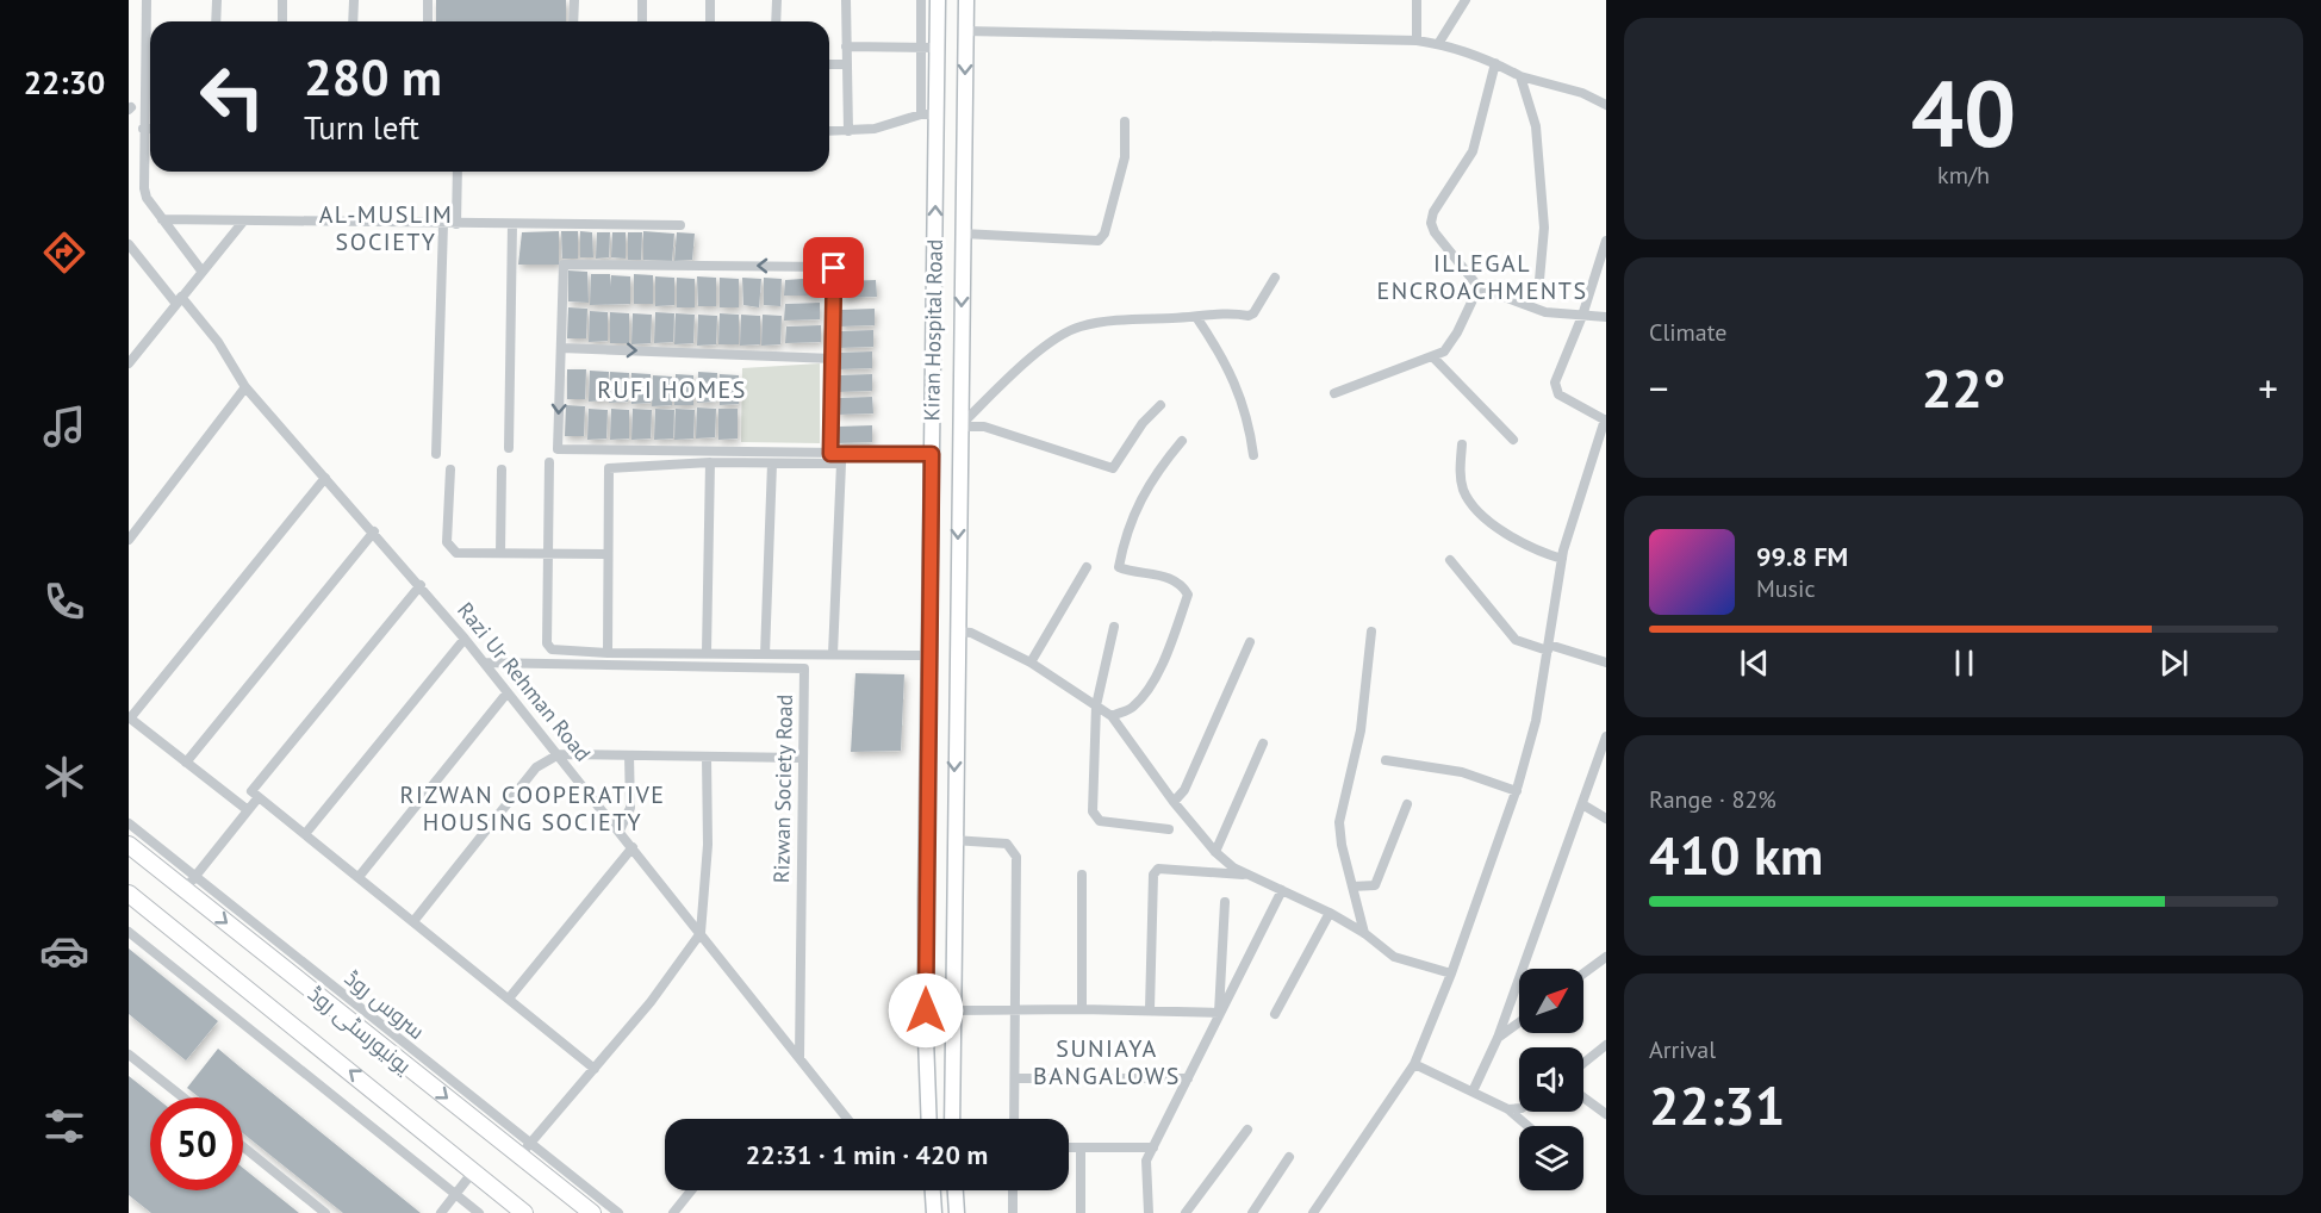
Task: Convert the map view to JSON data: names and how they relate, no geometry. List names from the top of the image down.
{
  "streets": {
    "main road": ["Kiran Hospital Road", "یونیورسٹی روڈ"],
    "street": ["Razi Ur Rehman Road", "Rizwan Society Road"]
  },
  "crossings": [
    ["Razi Ur Rehman Road", "Rizwan Society Road"]
  ],
  "districts": [
    "AL-MUSLIM SOCIETY",
    "ILLEGAL ENCROACHMENTS",
    "RUFI HOMES",
    "RIZWAN COOPERATIVE HOUSING SOCIETY",
    "SUNIAYA BANGALOWS"
  ],
  "north": "top right",
  "page": {
    "tabs": "22:30",
    "tile": [
      ["40", "km/h"],
      "Climate",
      ["Range · 82%", "410 km"],
      ["Arrival", "22:31"]
    ],
    "turn": ["280 m", "Turn left"],
    "heat": ["−", "22°", "+"],
    "song": ["99.8 FM", "Music"],
    "limit": "50",
    "trip": "22:31 · 1 min · 420 m"
  }
}
